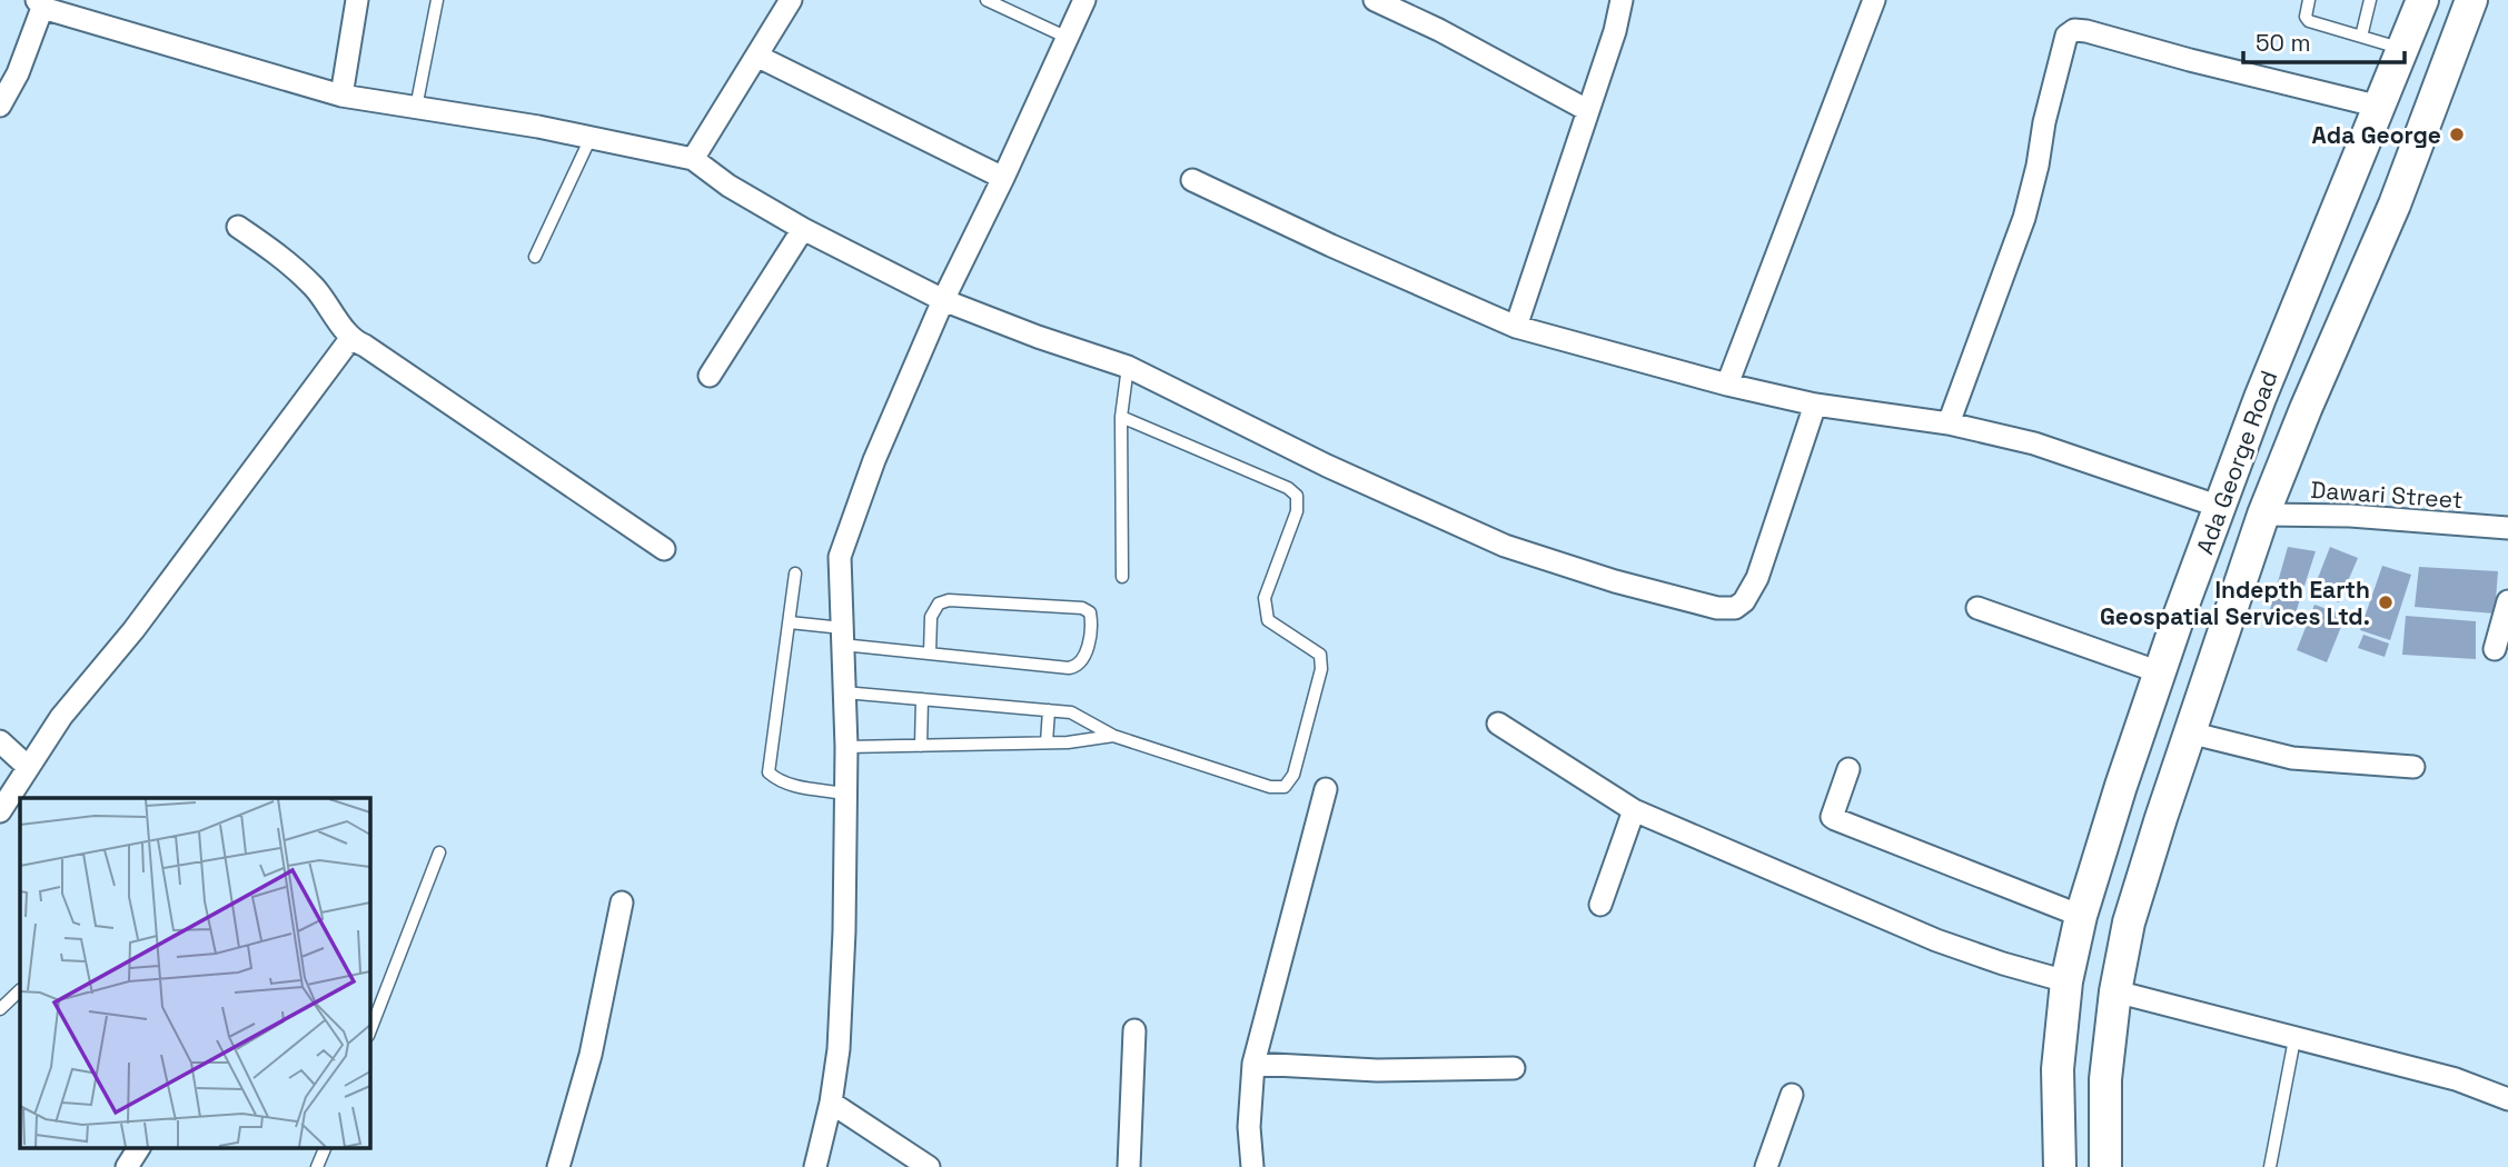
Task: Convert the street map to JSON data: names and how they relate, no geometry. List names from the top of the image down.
{
  "streets": {
    "main road": ["Ada George Road"],
    "street": ["Dawari Street"]
  },
  "crossings": [
    ["Ada George Road", "Dawari Street"]
  ],
  "places": ["Ada George", "Indepth Earth Geospatial Services Ltd."],
  "scale_bar": "50 m"
}
